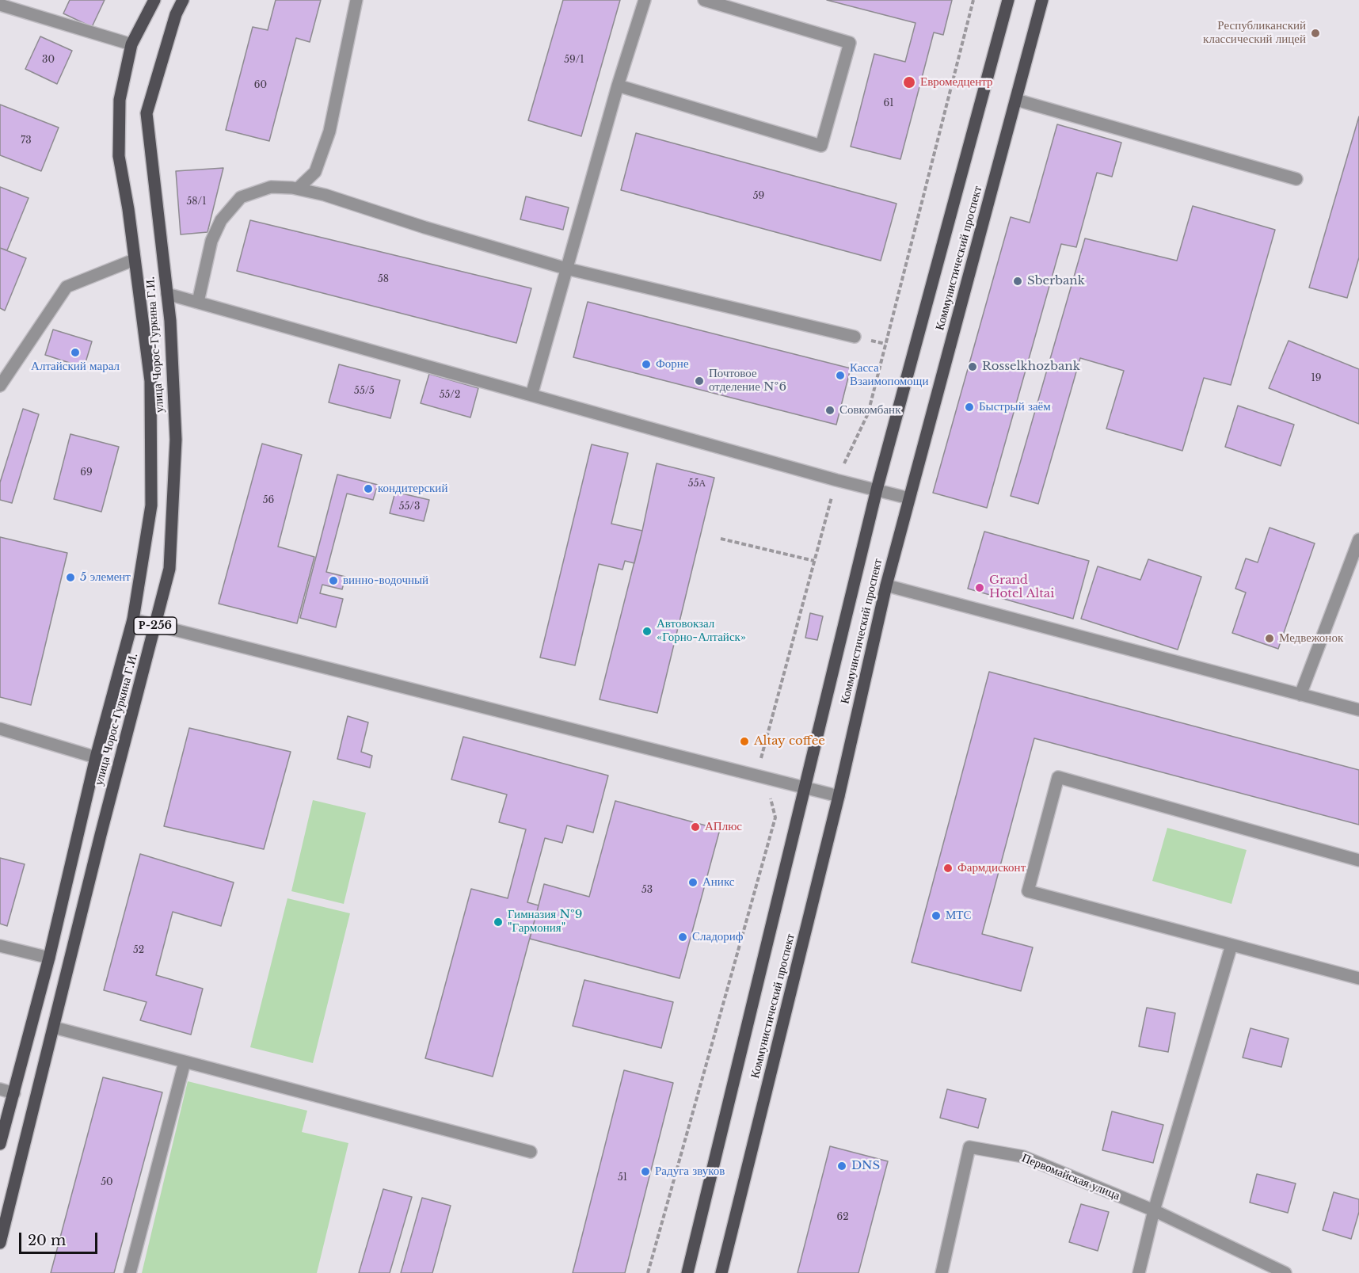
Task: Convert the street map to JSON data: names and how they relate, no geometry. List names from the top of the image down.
{
  "streets": {
    "main road": ["Коммунистический проспект", "улица Чорос-Гуркина Г.И.", "Р-256"],
    "street": ["Первомайская улица"]
  },
  "places": [
    "Республиканский классический лицей",
    "Евромедцентр",
    "Sberbank",
    "Алтайский марал",
    "Форне",
    "Rosselkhozbank",
    "Касса Взаимопомощи",
    "Почтовое отделение №6",
    "Быстрый заём",
    "Совкомбанк",
    "кондитерский",
    "5 элемент",
    "винно-водочный",
    "Grand Hotel Altai",
    "Автовокзал «Горно-Алтайск»",
    "Медвежонок",
    "Altay coffee",
    "АПлюс",
    "Фармдисконт",
    "Аникс",
    "МТС",
    "Гимназия №9 \"Гармония\"",
    "Сладориф",
    "DNS",
    "Радуга звуков"
  ],
  "house_numbers": [
    "30",
    "59/1",
    "60",
    "61",
    "73",
    "59",
    "58/1",
    "58",
    "19",
    "55/5",
    "55/2",
    "69",
    "55А",
    "56",
    "55/3",
    "53",
    "52",
    "51",
    "50",
    "62"
  ],
  "scale_bar": "20 m"
}
